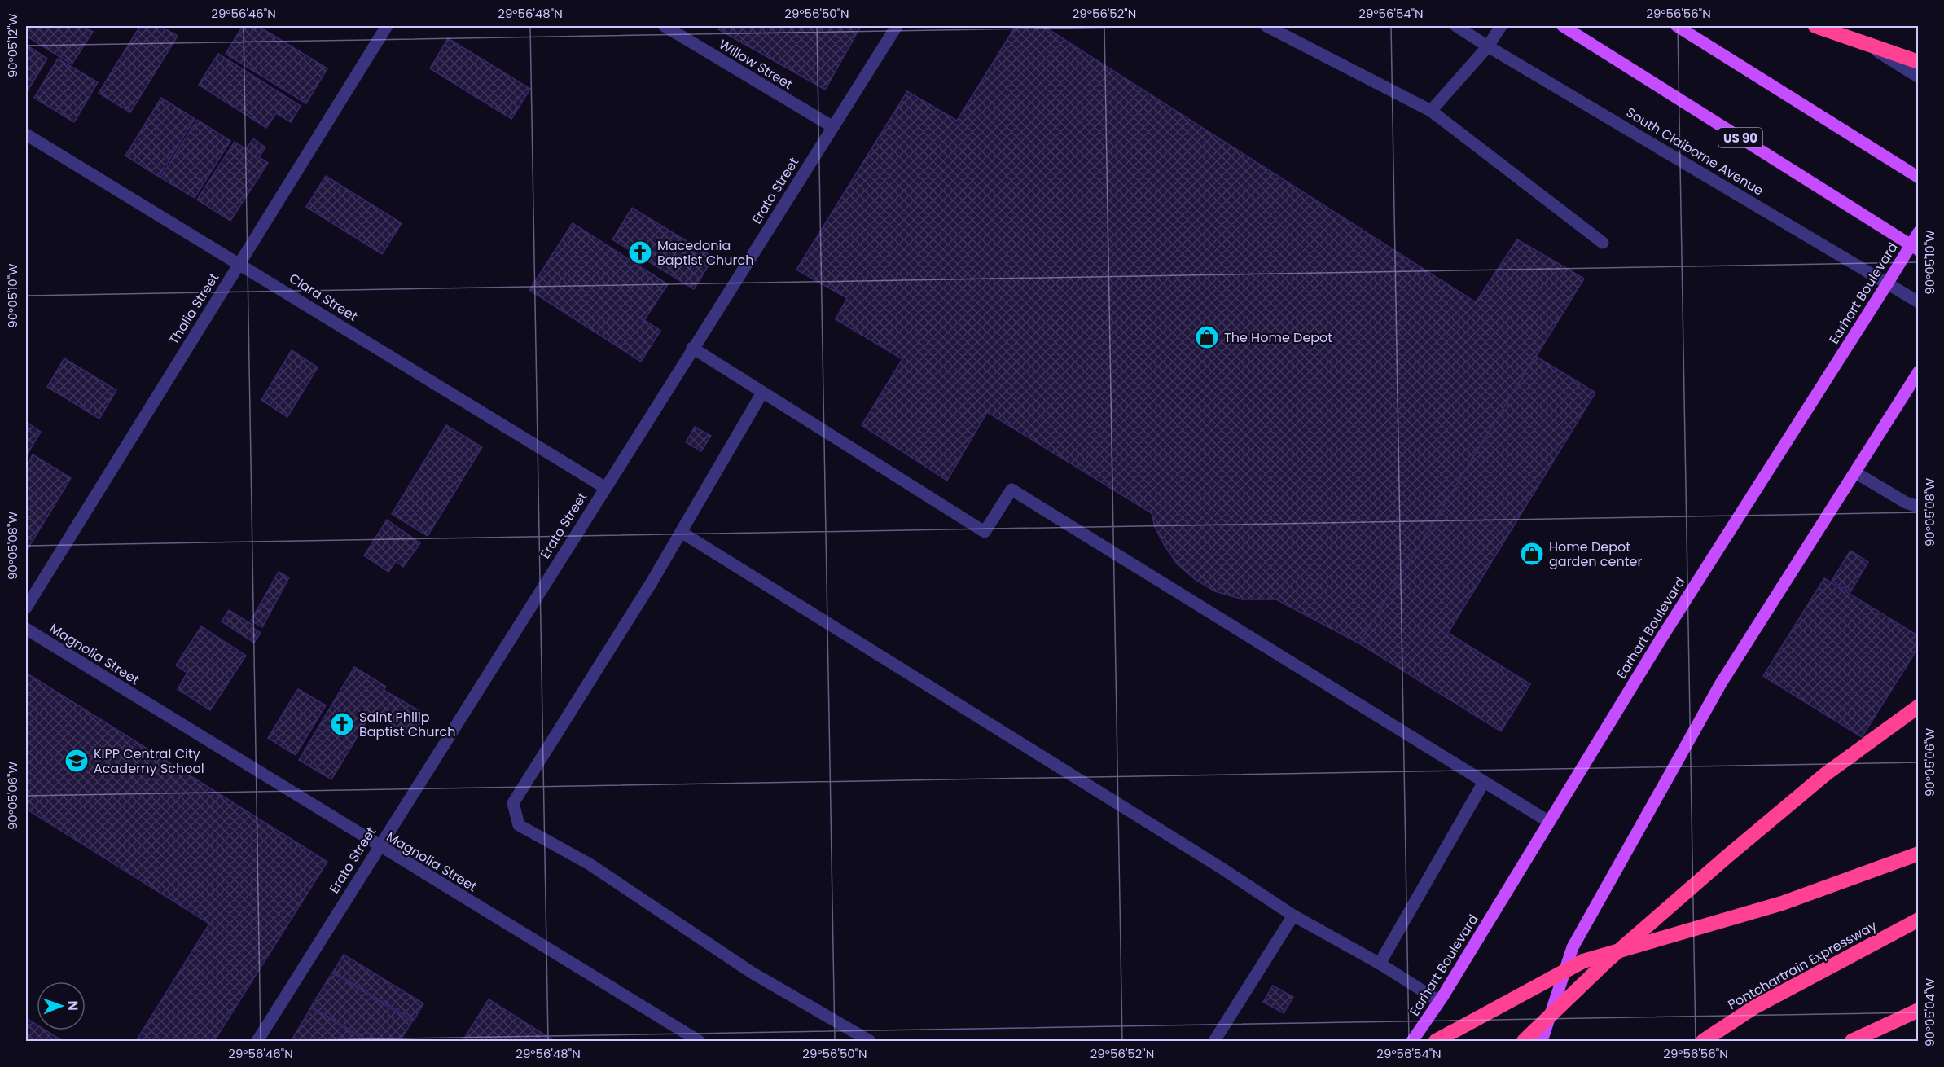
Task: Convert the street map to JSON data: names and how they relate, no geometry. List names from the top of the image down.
{
  "streets": {
    "highway": ["Pontchartrain Expressway"],
    "main road": ["US 90", "Earhart Boulevard"],
    "street": [
      "Willow Street",
      "South Claiborne Avenue",
      "Erato Street",
      "Clara Street",
      "Thalia Street",
      "Magnolia Street"
    ]
  },
  "crossings": [
    ["Willow Street", "Erato Street"],
    ["South Claiborne Avenue", "Earhart Boulevard"],
    ["Erato Street", "Clara Street"],
    ["Erato Street", "Magnolia Street"],
    ["Clara Street", "Thalia Street"]
  ],
  "places": {
    "church": ["Macedonia Baptist Church", "Saint Philip Baptist Church"],
    "shop": ["The Home Depot", "Home Depot garden center"],
    "school or university": ["KIPP Central City Academy School"]
  },
  "north": "right",
  "coordinates": [
    "29°56'46\"N",
    "29°56'48\"N",
    "29°56'50\"N",
    "29°56'52\"N",
    "29°56'54\"N",
    "29°56'56\"N",
    "90°05'12\"W",
    "90°05'10\"W",
    "90°05'08\"W",
    "90°05'06\"W",
    "90°05'04\"W"
  ]
}
